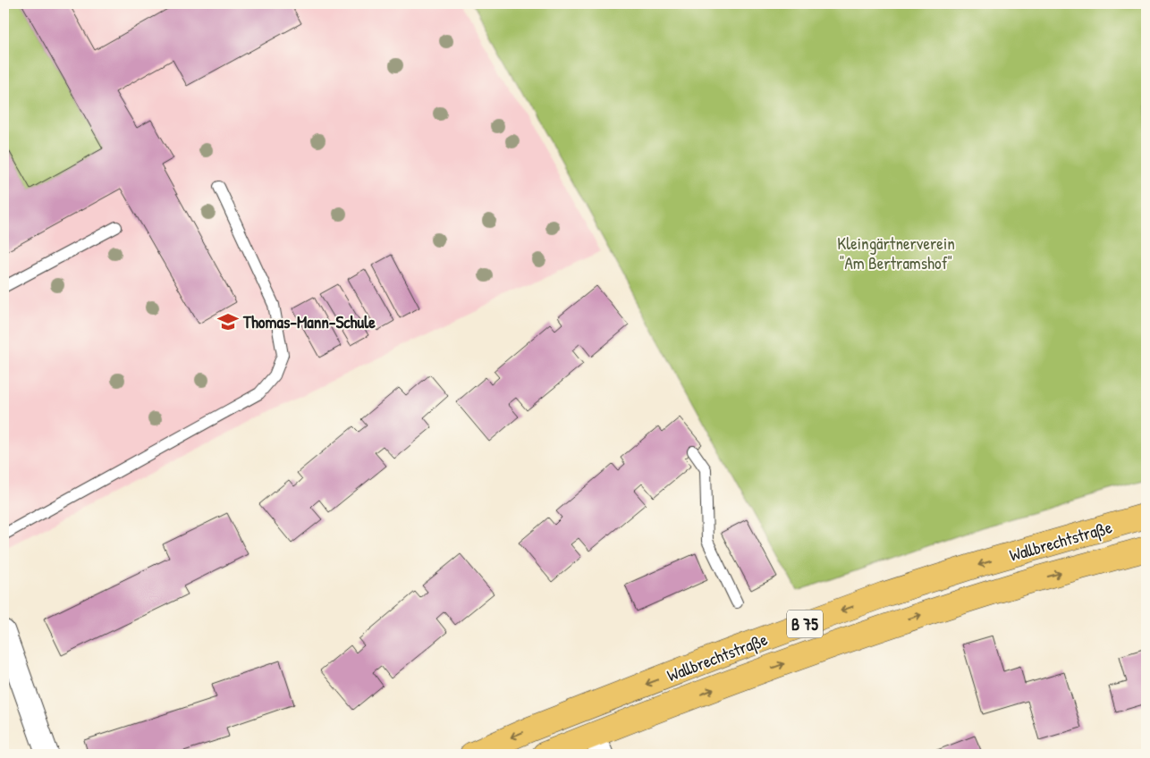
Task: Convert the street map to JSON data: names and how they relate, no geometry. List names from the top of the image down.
{
  "streets": {
    "main road": ["Wallbrechtstraße", "B 75"]
  },
  "parks": ["Kleingärtnerverein \"Am Bertramshof\""],
  "places": {
    "school or university": ["Thomas-Mann-Schule"]
  }
}
